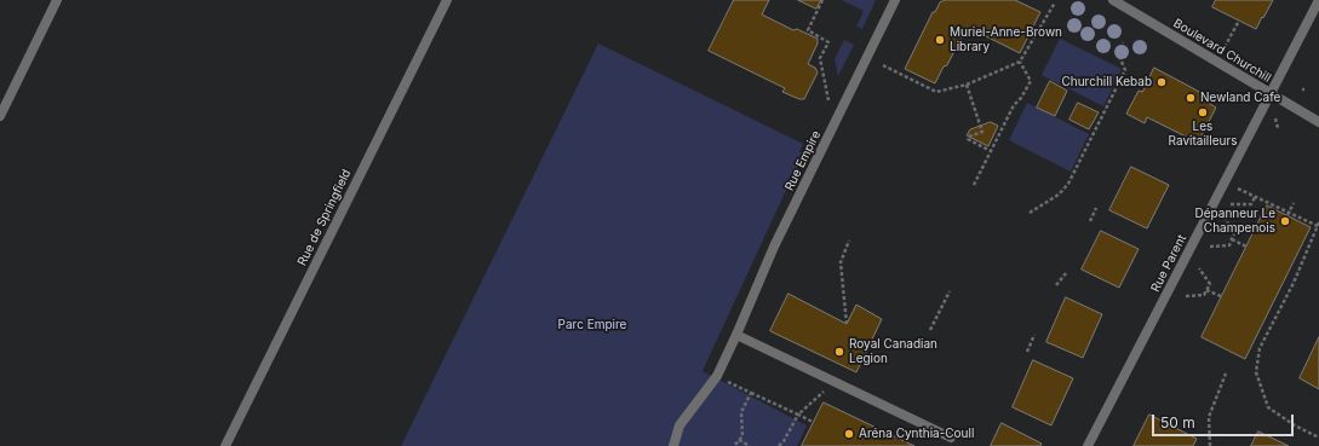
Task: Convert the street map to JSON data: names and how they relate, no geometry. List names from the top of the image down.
{
  "streets": {
    "street": [
      "Boulevard Churchill",
      "Rue Empire",
      "Rue de Springfield",
      "Rue Parent"
    ]
  },
  "crossings": [
    ["Boulevard Churchill", "Rue Parent"]
  ],
  "parks": ["Parc Empire"],
  "places": [
    "Muriel-Anne-Brown Library",
    "Churchill Kebab",
    "Newland Cafe",
    "Les Ravitailleurs",
    "Dépanneur Le Champenois",
    "Royal Canadian Legion",
    "Aréna Cynthia-Coull"
  ],
  "scale_bar": "50 m"
}
